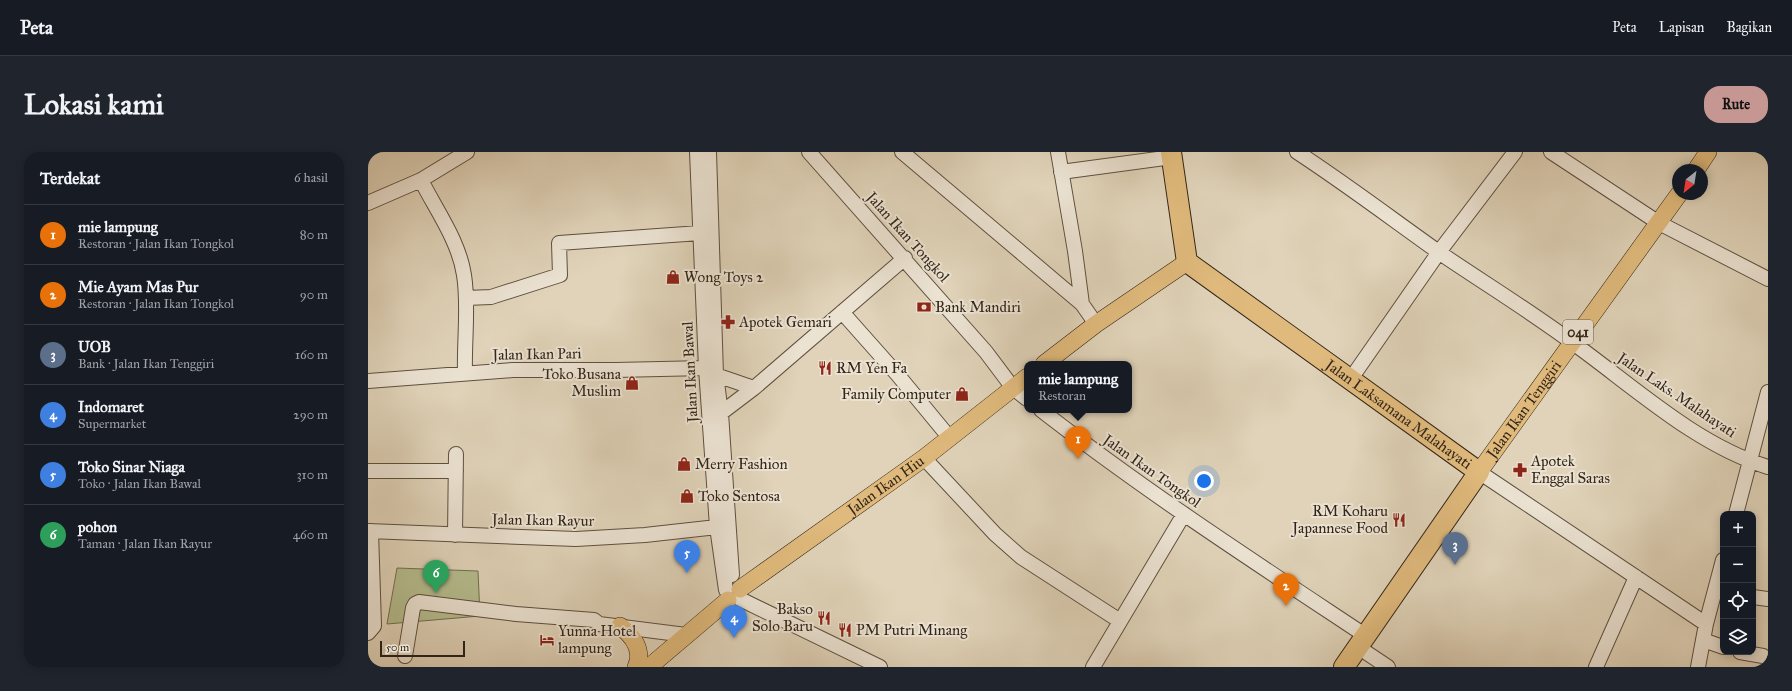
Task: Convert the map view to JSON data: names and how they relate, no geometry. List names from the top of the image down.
{
  "streets": {
    "highway": ["Jalan Ikan Tenggiri", "Jalan Laksamana Malahayati"],
    "main road": ["041", "Jalan Ikan Hiu"],
    "street": [
      "Jalan Ikan Tongkol",
      "Jalan Ikan Pari",
      "Jalan Ikan Bawal",
      "Jalan Laks. Malahayati",
      "Jalan Ikan Rayur"
    ]
  },
  "crossings": [
    ["Jalan Ikan Tongkol", "Jalan Ikan Tenggiri"],
    ["Jalan Ikan Tongkol", "Jalan Ikan Hiu"],
    ["Jalan Ikan Pari", "Jalan Ikan Bawal"],
    ["Jalan Ikan Bawal", "Jalan Ikan Hiu"],
    ["Jalan Ikan Bawal", "Jalan Ikan Rayur"],
    ["Jalan Laks. Malahayati", "Jalan Ikan Tenggiri"],
    ["Jalan Ikan Tenggiri", "Jalan Laksamana Malahayati"]
  ],
  "places": {
    "shop": [
      "Wong Toys 2",
      "Toko Busana Muslim",
      "Family Computer",
      "Merry Fashion",
      "Toko Sentosa"
    ],
    "bank": ["Bank Mandiri"],
    "pharmacy": ["Apotek Gemari", "Apotek Enggal Saras"],
    "restaurant": [
      "RM Yen Fa",
      "RM Koharu Japannese Food",
      "Bakso Solo Baru",
      "PM Putri Minang"
    ],
    "hotel": ["Yunna Hotel lampung"]
  },
  "scale_bar": "50 m",
  "north": "bottom left",
  "page": {
    "header": "Peta",
    "nav": ["Peta", "Lapisan", "Bagikan"],
    "buttons": "Rute",
    "title": "Lokasi kami",
    "heading": ["Terdekat", "6 hasil"],
    "list": [
      {
        "mark": "1",
        "name": "mie lampung",
        "note": "Restoran · Jalan Ikan Tongkol",
        "value": "80 m"
      },
      {
        "mark": "2",
        "name": "Mie Ayam Mas Pur",
        "note": "Restoran · Jalan Ikan Tongkol",
        "value": "90 m"
      },
      {
        "mark": "3",
        "name": "UOB",
        "note": "Bank · Jalan Ikan Tenggiri",
        "value": "160 m"
      },
      {
        "mark": "4",
        "name": "Indomaret",
        "note": "Supermarket",
        "value": "290 m"
      },
      {
        "mark": "5",
        "name": "Toko Sinar Niaga",
        "note": "Toko · Jalan Ikan Bawal",
        "value": "310 m"
      },
      {
        "mark": "6",
        "name": "pohon",
        "note": "Taman · Jalan Ikan Rayur",
        "value": "460 m"
      }
    ],
    "popup": ["mie lampung", "Restoran"],
    "pins": [
      "1",
      "3",
      "5",
      "6",
      "2",
      "4"
    ],
    "map_buttons": ["+", "−"],
    "scale": "50 m"
  }
}
